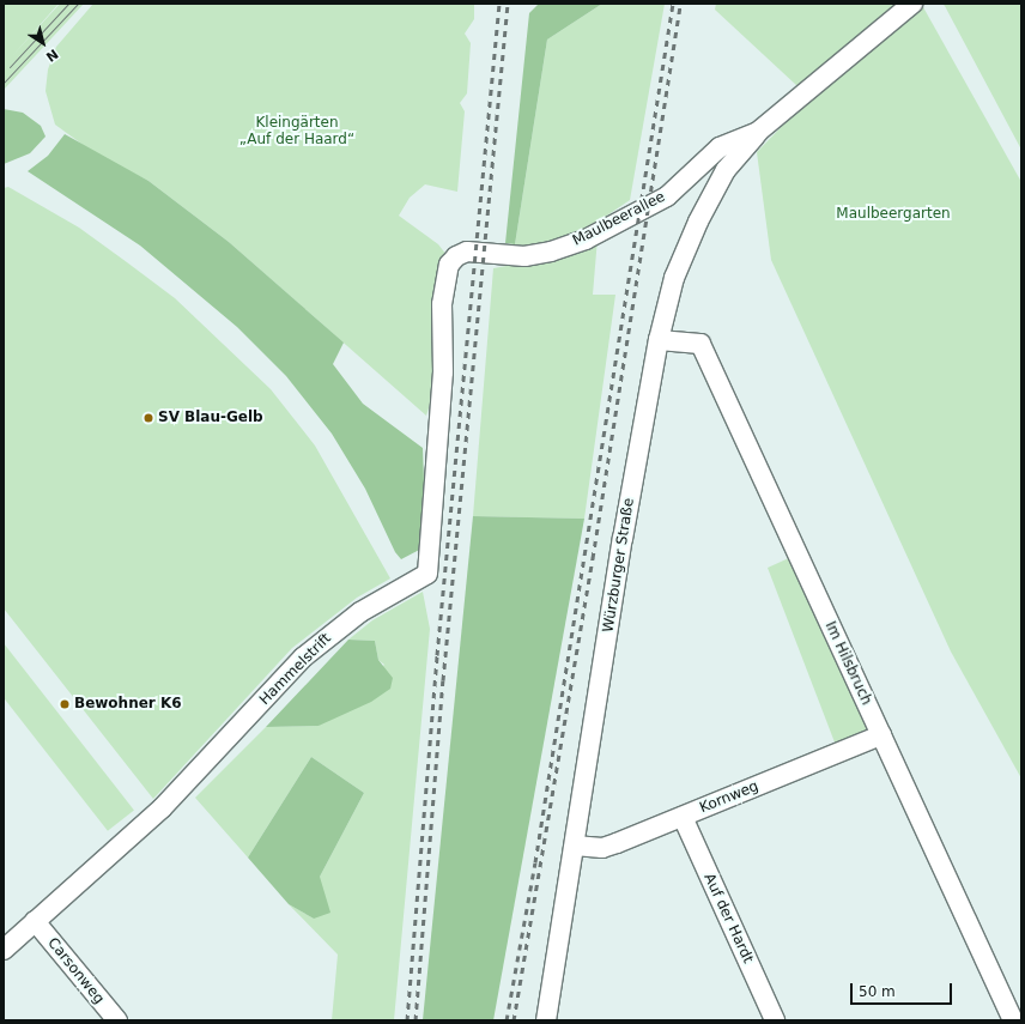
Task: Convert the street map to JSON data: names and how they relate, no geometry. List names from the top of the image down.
{
  "streets": {
    "street": [
      "Maulbeerallee",
      "Würzburger Straße",
      "Im Hilsbruch",
      "Hammelstrift",
      "Kornweg",
      "Auf der Hardt",
      "Carsonweg"
    ]
  },
  "crossings": [
    ["Maulbeerallee", "Würzburger Straße"],
    ["Maulbeerallee", "Hammelstrift"],
    ["Würzburger Straße", "Im Hilsbruch"],
    ["Würzburger Straße", "Kornweg"],
    ["Im Hilsbruch", "Kornweg"],
    ["Hammelstrift", "Carsonweg"],
    ["Kornweg", "Auf der Hardt"]
  ],
  "parks": ["Kleingärten „Auf der Haard“", "Maulbeergarten"],
  "places": ["SV Blau-Gelb", "Bewohner K6"],
  "scale_bar": "50 m",
  "north": "bottom right"
}
